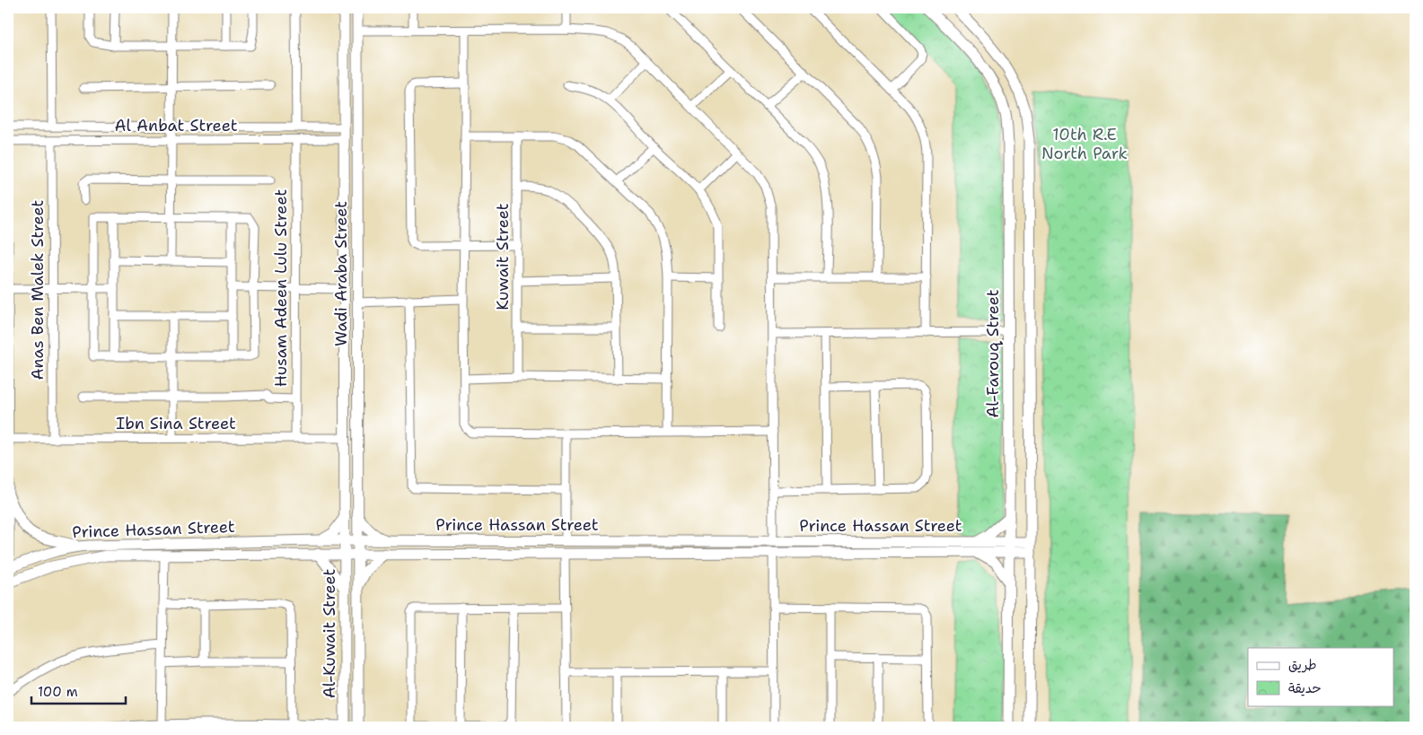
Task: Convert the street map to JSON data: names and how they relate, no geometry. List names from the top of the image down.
{
  "streets": {
    "main road": [
      "Wadi Araba Street",
      "Al-Farouq Street",
      "Prince Hassan Street",
      "Al-Kuwait Street"
    ],
    "street": [
      "Al Anbat Street",
      "Kuwait Street",
      "Husam Adeen Lulu Street",
      "Anas Ben Malek Street",
      "Ibn Sina Street"
    ]
  },
  "crossings": [
    ["Al Anbat Street", "Wadi Araba Street"],
    ["Al Anbat Street", "Husam Adeen Lulu Street"],
    ["Al Anbat Street", "Anas Ben Malek Street"],
    ["Wadi Araba Street", "Ibn Sina Street"],
    ["Wadi Araba Street", "Prince Hassan Street"],
    ["Wadi Araba Street", "Al-Kuwait Street"],
    ["Husam Adeen Lulu Street", "Ibn Sina Street"],
    ["Anas Ben Malek Street", "Ibn Sina Street"],
    ["Al-Farouq Street", "Prince Hassan Street"],
    ["Prince Hassan Street", "Al-Kuwait Street"]
  ],
  "parks": ["10th R.E North Park"],
  "legend": ["طريق", "حديقة"],
  "scale_bar": "100 m"
}
